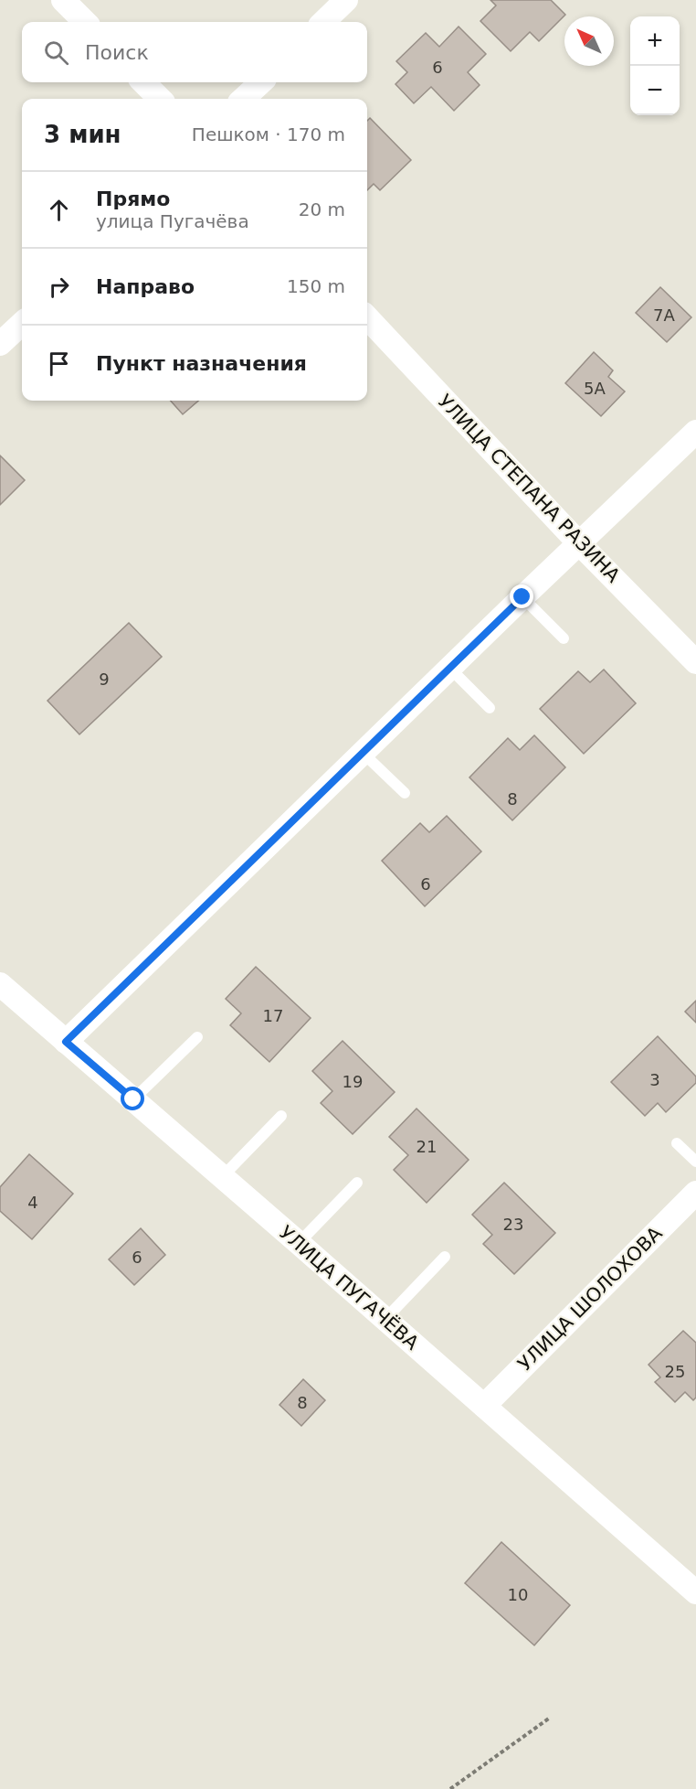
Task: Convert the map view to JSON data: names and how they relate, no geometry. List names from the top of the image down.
{
  "streets": {
    "street": ["УЛИЦА СТЕПАНА РАЗИНА", "УЛИЦА ПУГАЧЁВА", "УЛИЦА ШОЛОХОВА"]
  },
  "crossings": [
    ["УЛИЦА ПУГАЧЁВА", "УЛИЦА ШОЛОХОВА"]
  ],
  "house_numbers": [
    "6",
    "7А",
    "5А",
    "9",
    "8",
    "6",
    "17",
    "3",
    "19",
    "21",
    "4",
    "23",
    "6",
    "25",
    "8",
    "10"
  ],
  "north": "top left",
  "page": {
    "map_buttons": ["+", "−"],
    "search": "Поиск",
    "heading": ["3 мин", "Пешком · 170 m"],
    "list": [
      ["Прямо", "улица Пугачёва", "20 m"],
      ["Направо", "150 m"],
      "Пункт назначения"
    ]
  }
}
